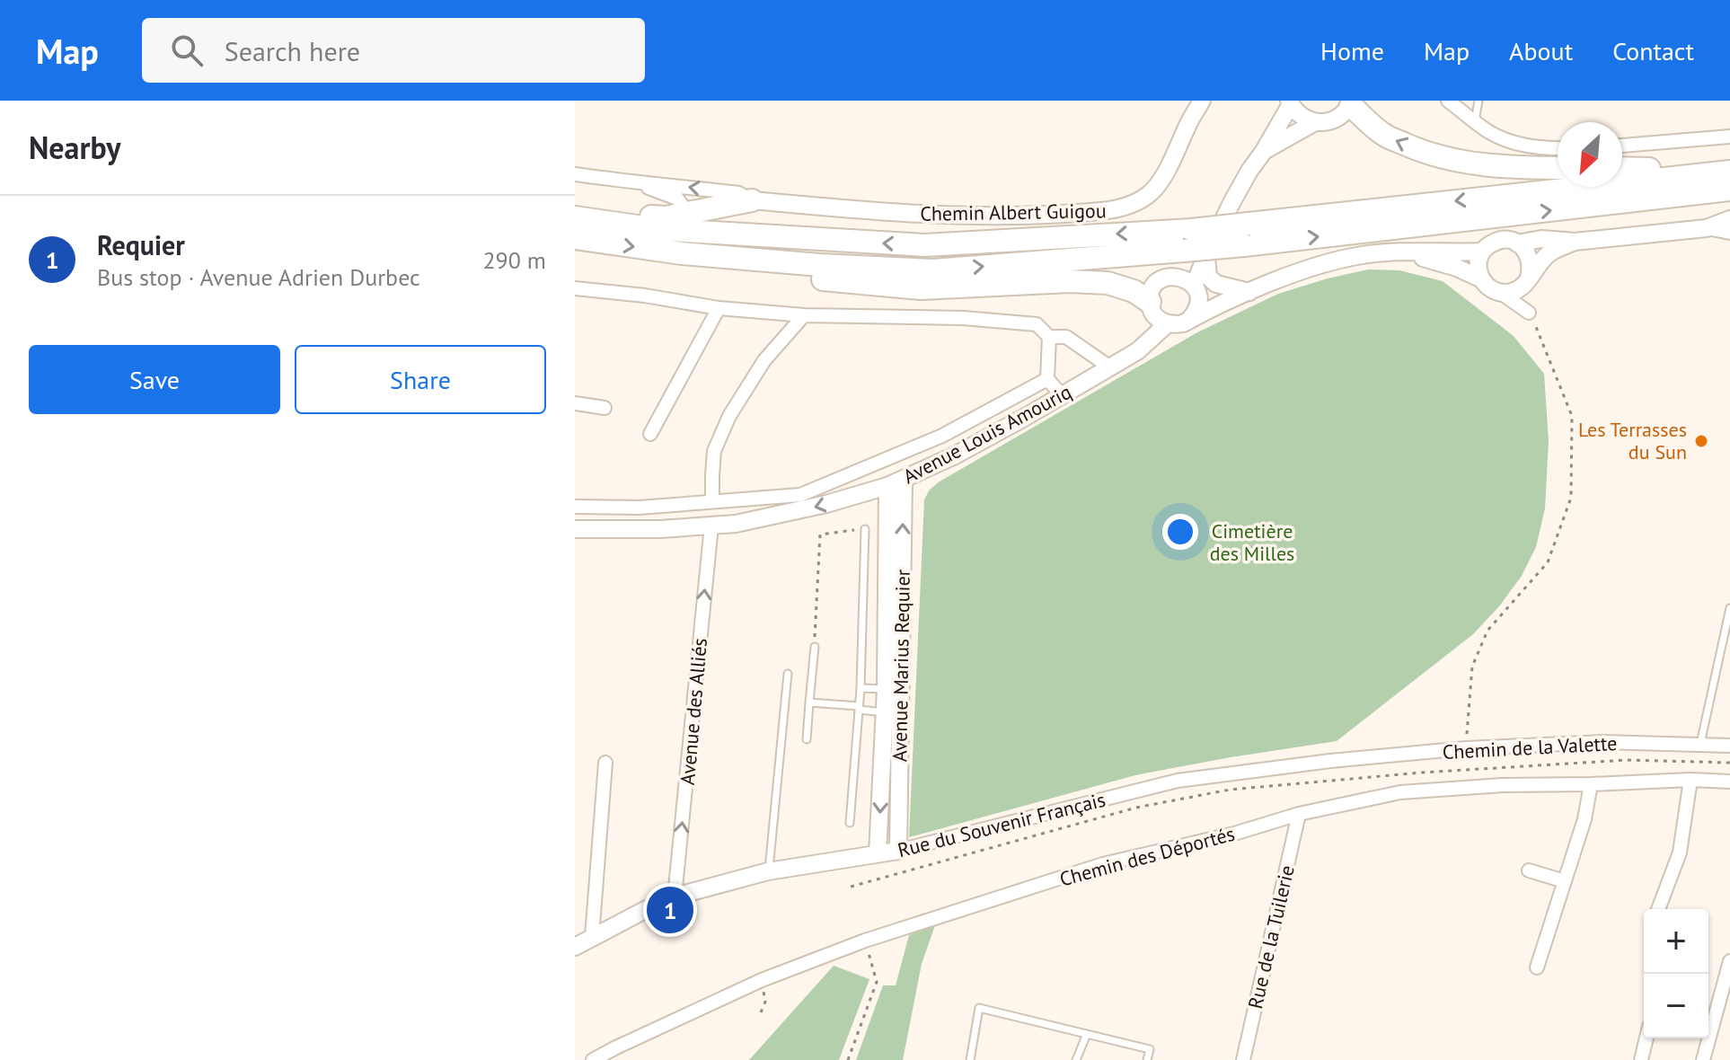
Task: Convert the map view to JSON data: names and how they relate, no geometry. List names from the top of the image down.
{
  "streets": {
    "street": [
      "Chemin Albert Guigou",
      "Avenue Louis Amouriq",
      "Avenue Marius Requier",
      "Avenue des Alliés",
      "Chemin de la Valette",
      "Rue du Souvenir Français",
      "Chemin des Déportés",
      "Rue de la Tuilerie"
    ]
  },
  "crossings": [
    ["Avenue Louis Amouriq", "Avenue Marius Requier"],
    ["Avenue Louis Amouriq", "Avenue des Alliés"],
    ["Avenue Marius Requier", "Rue du Souvenir Français"],
    ["Avenue des Alliés", "Rue du Souvenir Français"],
    ["Chemin de la Valette", "Rue du Souvenir Français"],
    ["Chemin des Déportés", "Rue de la Tuilerie"]
  ],
  "parks": ["Cimetière des Milles"],
  "places": ["Les Terrasses du Sun"],
  "north": "bottom left",
  "page": {
    "header": "Map",
    "search": "Search here",
    "nav": [
      "Home",
      "Map",
      "About",
      "Contact"
    ],
    "heading": "Nearby",
    "list": [
      {
        "mark": "1",
        "name": "Requier",
        "note": "Bus stop · Avenue Adrien Durbec",
        "value": "290 m"
      }
    ],
    "buttons": ["Save", "Share"],
    "pins": "1",
    "map_buttons": ["+", "−"]
  }
}
